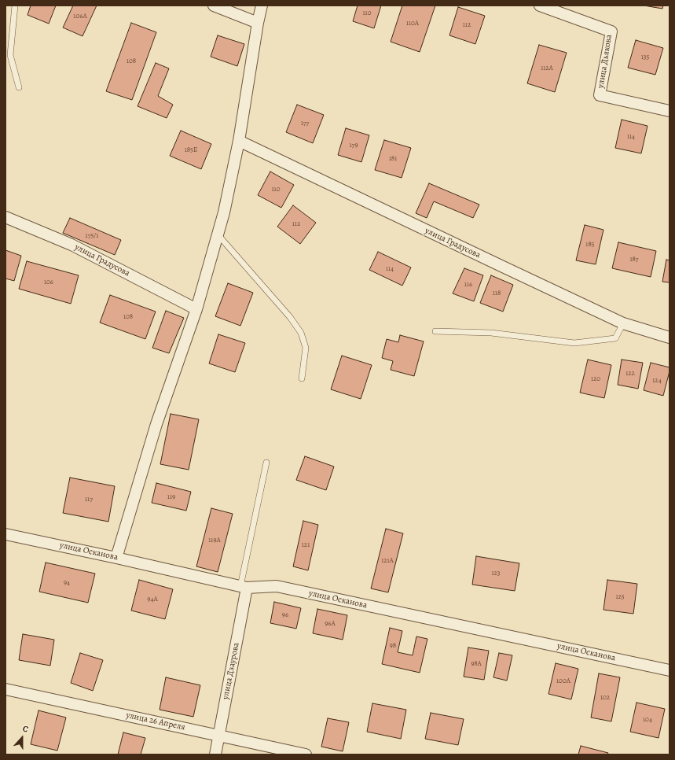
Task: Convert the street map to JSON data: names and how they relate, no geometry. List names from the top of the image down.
{
  "streets": {
    "street": [
      "улица Дьякова",
      "улица Градусова",
      "улица Осканова",
      "улица Дзаурова",
      "улица 26 Апреля"
    ]
  },
  "crossings": [
    ["улица Осканова", "улица Дзаурова"],
    ["улица Дзаурова", "улица 26 Апреля"]
  ],
  "house_numbers": [
    "110",
    "106А",
    "110А",
    "112",
    "135",
    "108",
    "112А",
    "177",
    "114",
    "179",
    "185Б",
    "181",
    "110",
    "112",
    "175/1",
    "185",
    "187",
    "114",
    "106",
    "116",
    "118",
    "108",
    "122",
    "120",
    "124",
    "119",
    "117",
    "119А",
    "121",
    "121А",
    "123",
    "94",
    "125",
    "94А",
    "96",
    "96А",
    "98",
    "98А",
    "100А",
    "102",
    "104"
  ],
  "north": "top"
}
